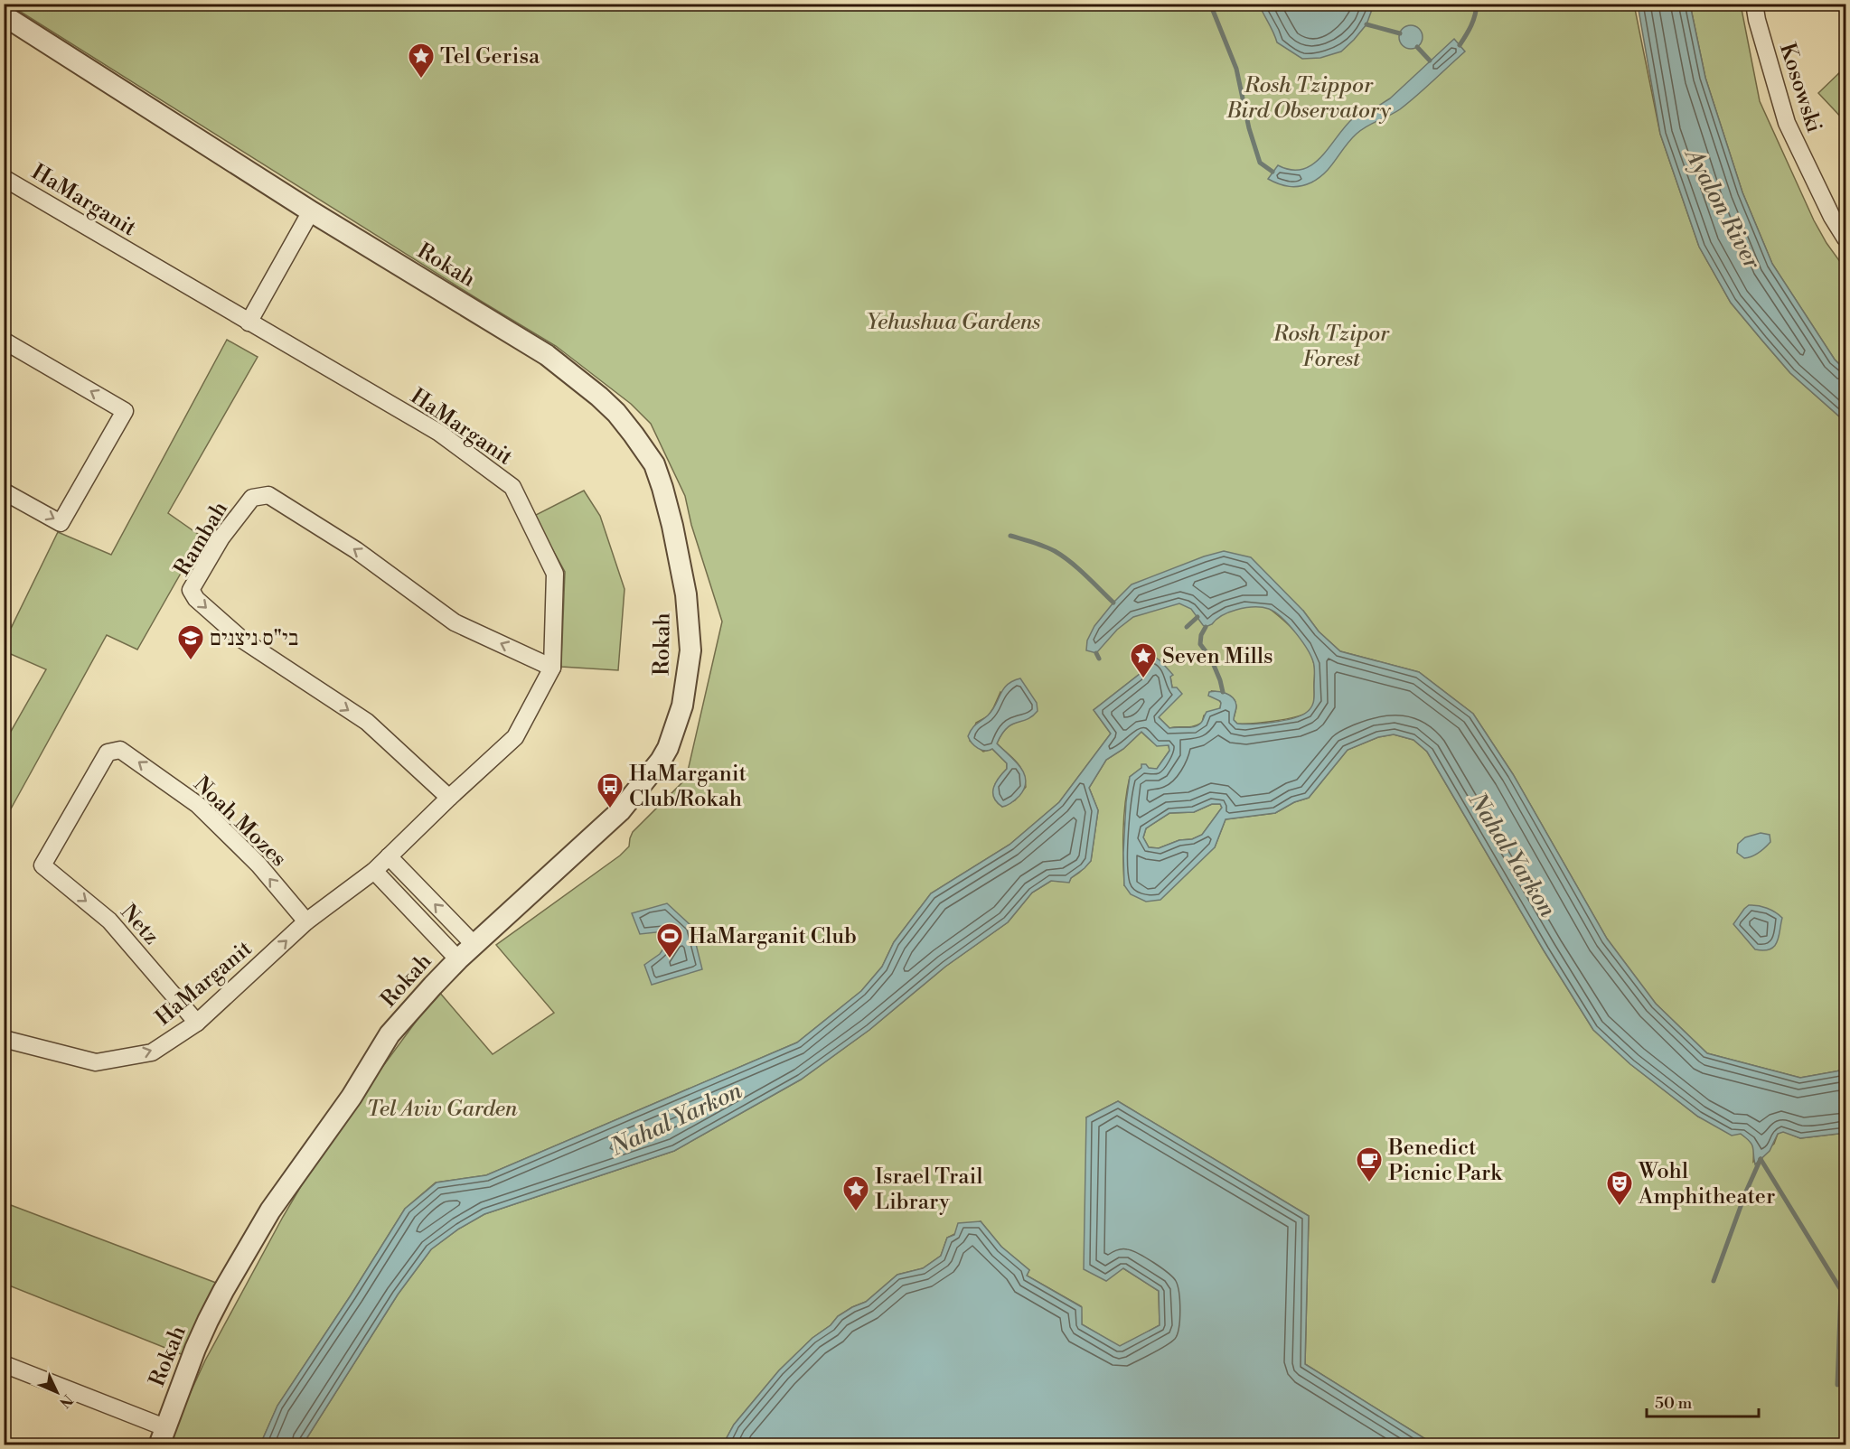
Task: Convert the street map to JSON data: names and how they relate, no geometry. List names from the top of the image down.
{
  "streets": {
    "street": [
      "Kosowski",
      "HaMarganit",
      "Rokah",
      "Rambah",
      "Noah Mozes",
      "Netz"
    ]
  },
  "crossings": [
    ["HaMarganit", "Rambah"],
    ["HaMarganit", "Noah Mozes"],
    ["HaMarganit", "Netz"],
    ["Noah Mozes", "Netz"]
  ],
  "one_way": ["Netz"],
  "water": ["Ayalon River", "Nahal Yarkon"],
  "parks": [
    "Rosh Tzippor Bird Observatory",
    "Yehushua Gardens",
    "Rosh Tzipor Forest",
    "Tel Aviv Garden"
  ],
  "places": {
    "place": ["Tel Gerisa", "Seven Mills", "Israel Trail Library"],
    "school or university": ["בי\"ס ניצנים"],
    "bus stop": ["HaMarganit Club/Rokah"],
    "sports": ["HaMarganit Club"],
    "cafe": ["Benedict Picnic Park"],
    "theatre": ["Wohl Amphitheater"]
  },
  "scale_bar": "50 m",
  "north": "bottom right"
}
